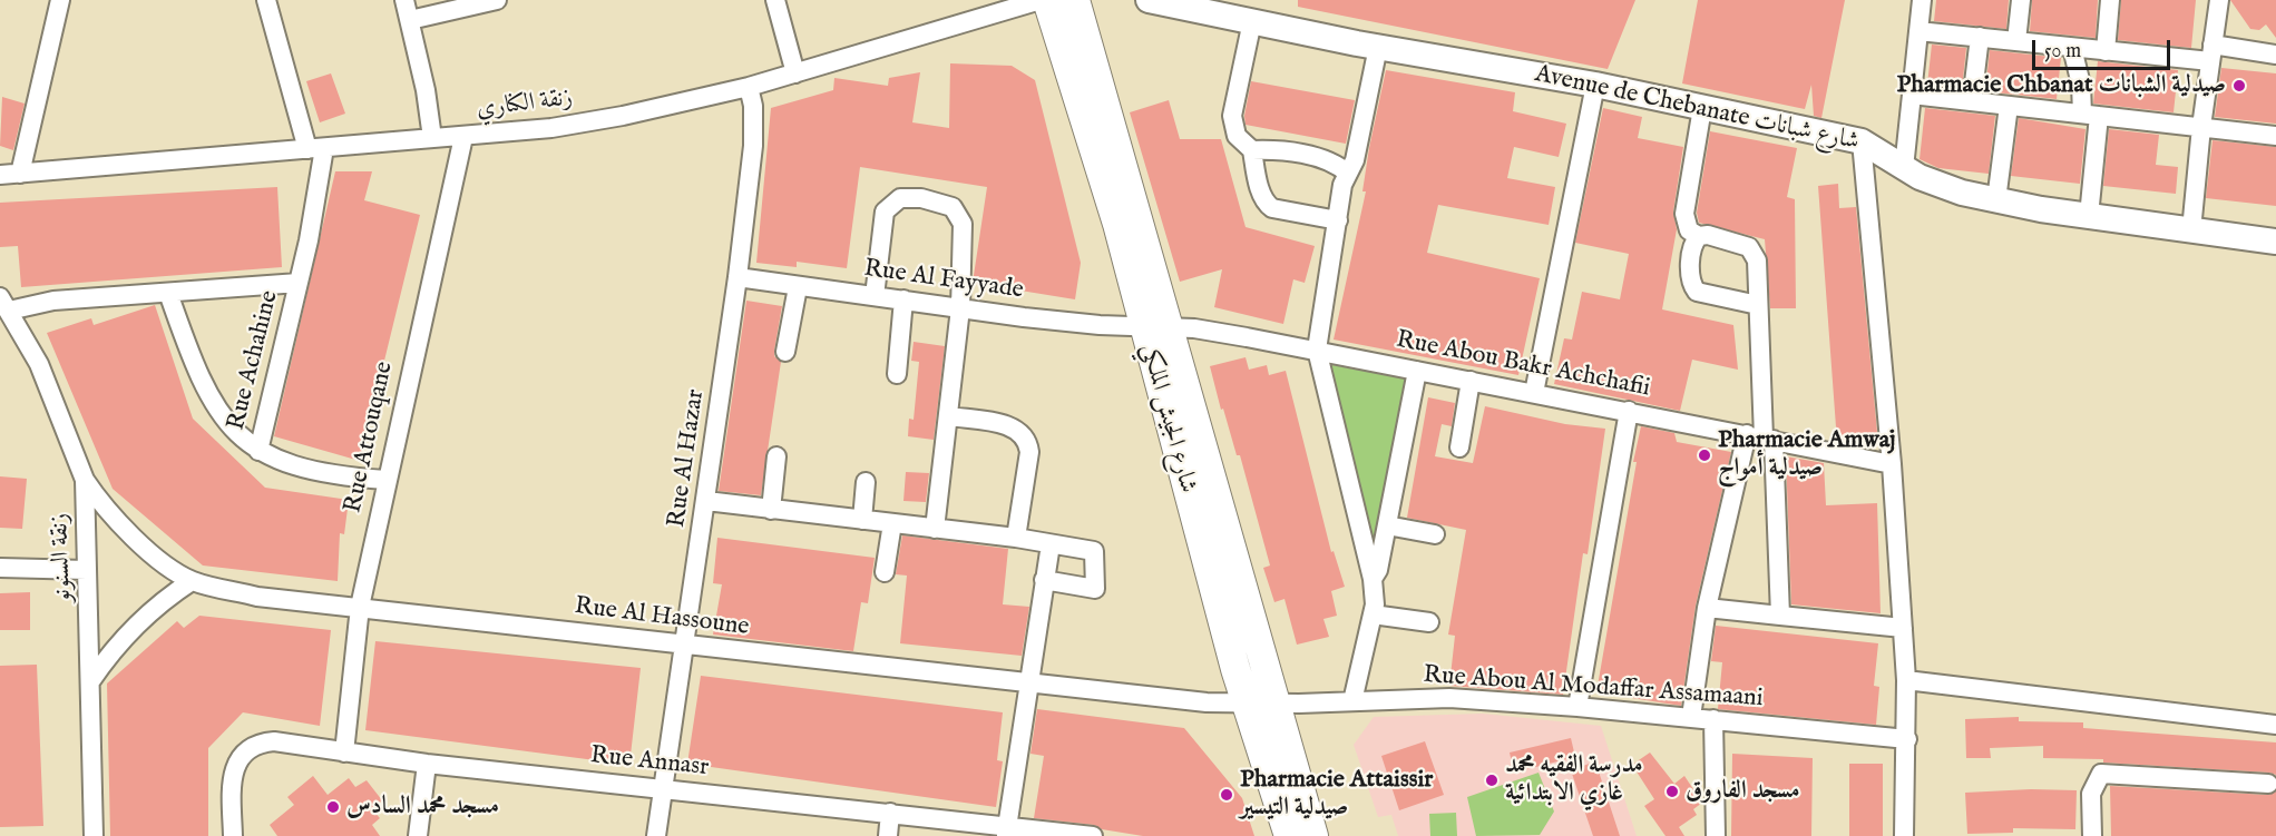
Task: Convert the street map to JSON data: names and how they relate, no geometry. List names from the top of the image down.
{
  "streets": {
    "main road": ["شارع الجيش الملكي"],
    "street": [
      "زنقة الكناري",
      "Avenue de Chebanate شارع شبانات",
      "Rue Al Fayyade",
      "Rue Achahine",
      "Rue Abou Bakr Achchafii",
      "Rue Attouqane",
      "Rue Al Hazar",
      "زنقة السنونو",
      "Rue Al Hassoune",
      "Rue Abou Al Modaffar Assamaani",
      "Rue Annasr"
    ]
  },
  "crossings": [
    ["زنقة الكناري", "Rue Achahine"],
    ["زنقة الكناري", "Rue Attouqane"],
    ["زنقة الكناري", "Rue Al Hazar"],
    ["Rue Al Fayyade", "Rue Abou Bakr Achchafii"],
    ["Rue Al Fayyade", "شارع الجيش الملكي"],
    ["Rue Al Fayyade", "Rue Al Hazar"],
    ["Rue Achahine", "Rue Attouqane"],
    ["Rue Achahine", "زنقة السنونو"],
    ["Rue Abou Bakr Achchafii", "شارع الجيش الملكي"],
    ["شارع الجيش الملكي", "Rue Al Hassoune"],
    ["شارع الجيش الملكي", "Rue Abou Al Modaffar Assamaani"],
    ["Rue Attouqane", "Rue Al Hassoune"],
    ["Rue Attouqane", "Rue Annasr"],
    ["Rue Al Hazar", "Rue Al Hassoune"],
    ["Rue Al Hazar", "Rue Annasr"],
    ["زنقة السنونو", "Rue Al Hassoune"],
    ["Rue Al Hassoune", "Rue Abou Al Modaffar Assamaani"]
  ],
  "places": [
    "Pharmacie Chbanat صيدلية الشبانات",
    "Pharmacie Amwaj صيدلية أمواج",
    "مدرسة الفقيه محمد غازي الابتدائية",
    "مسجد الفاروق",
    "Pharmacie Attaissir صيدلية التيسير",
    "مسجد محمد السادس"
  ],
  "scale_bar": "50 m"
}
